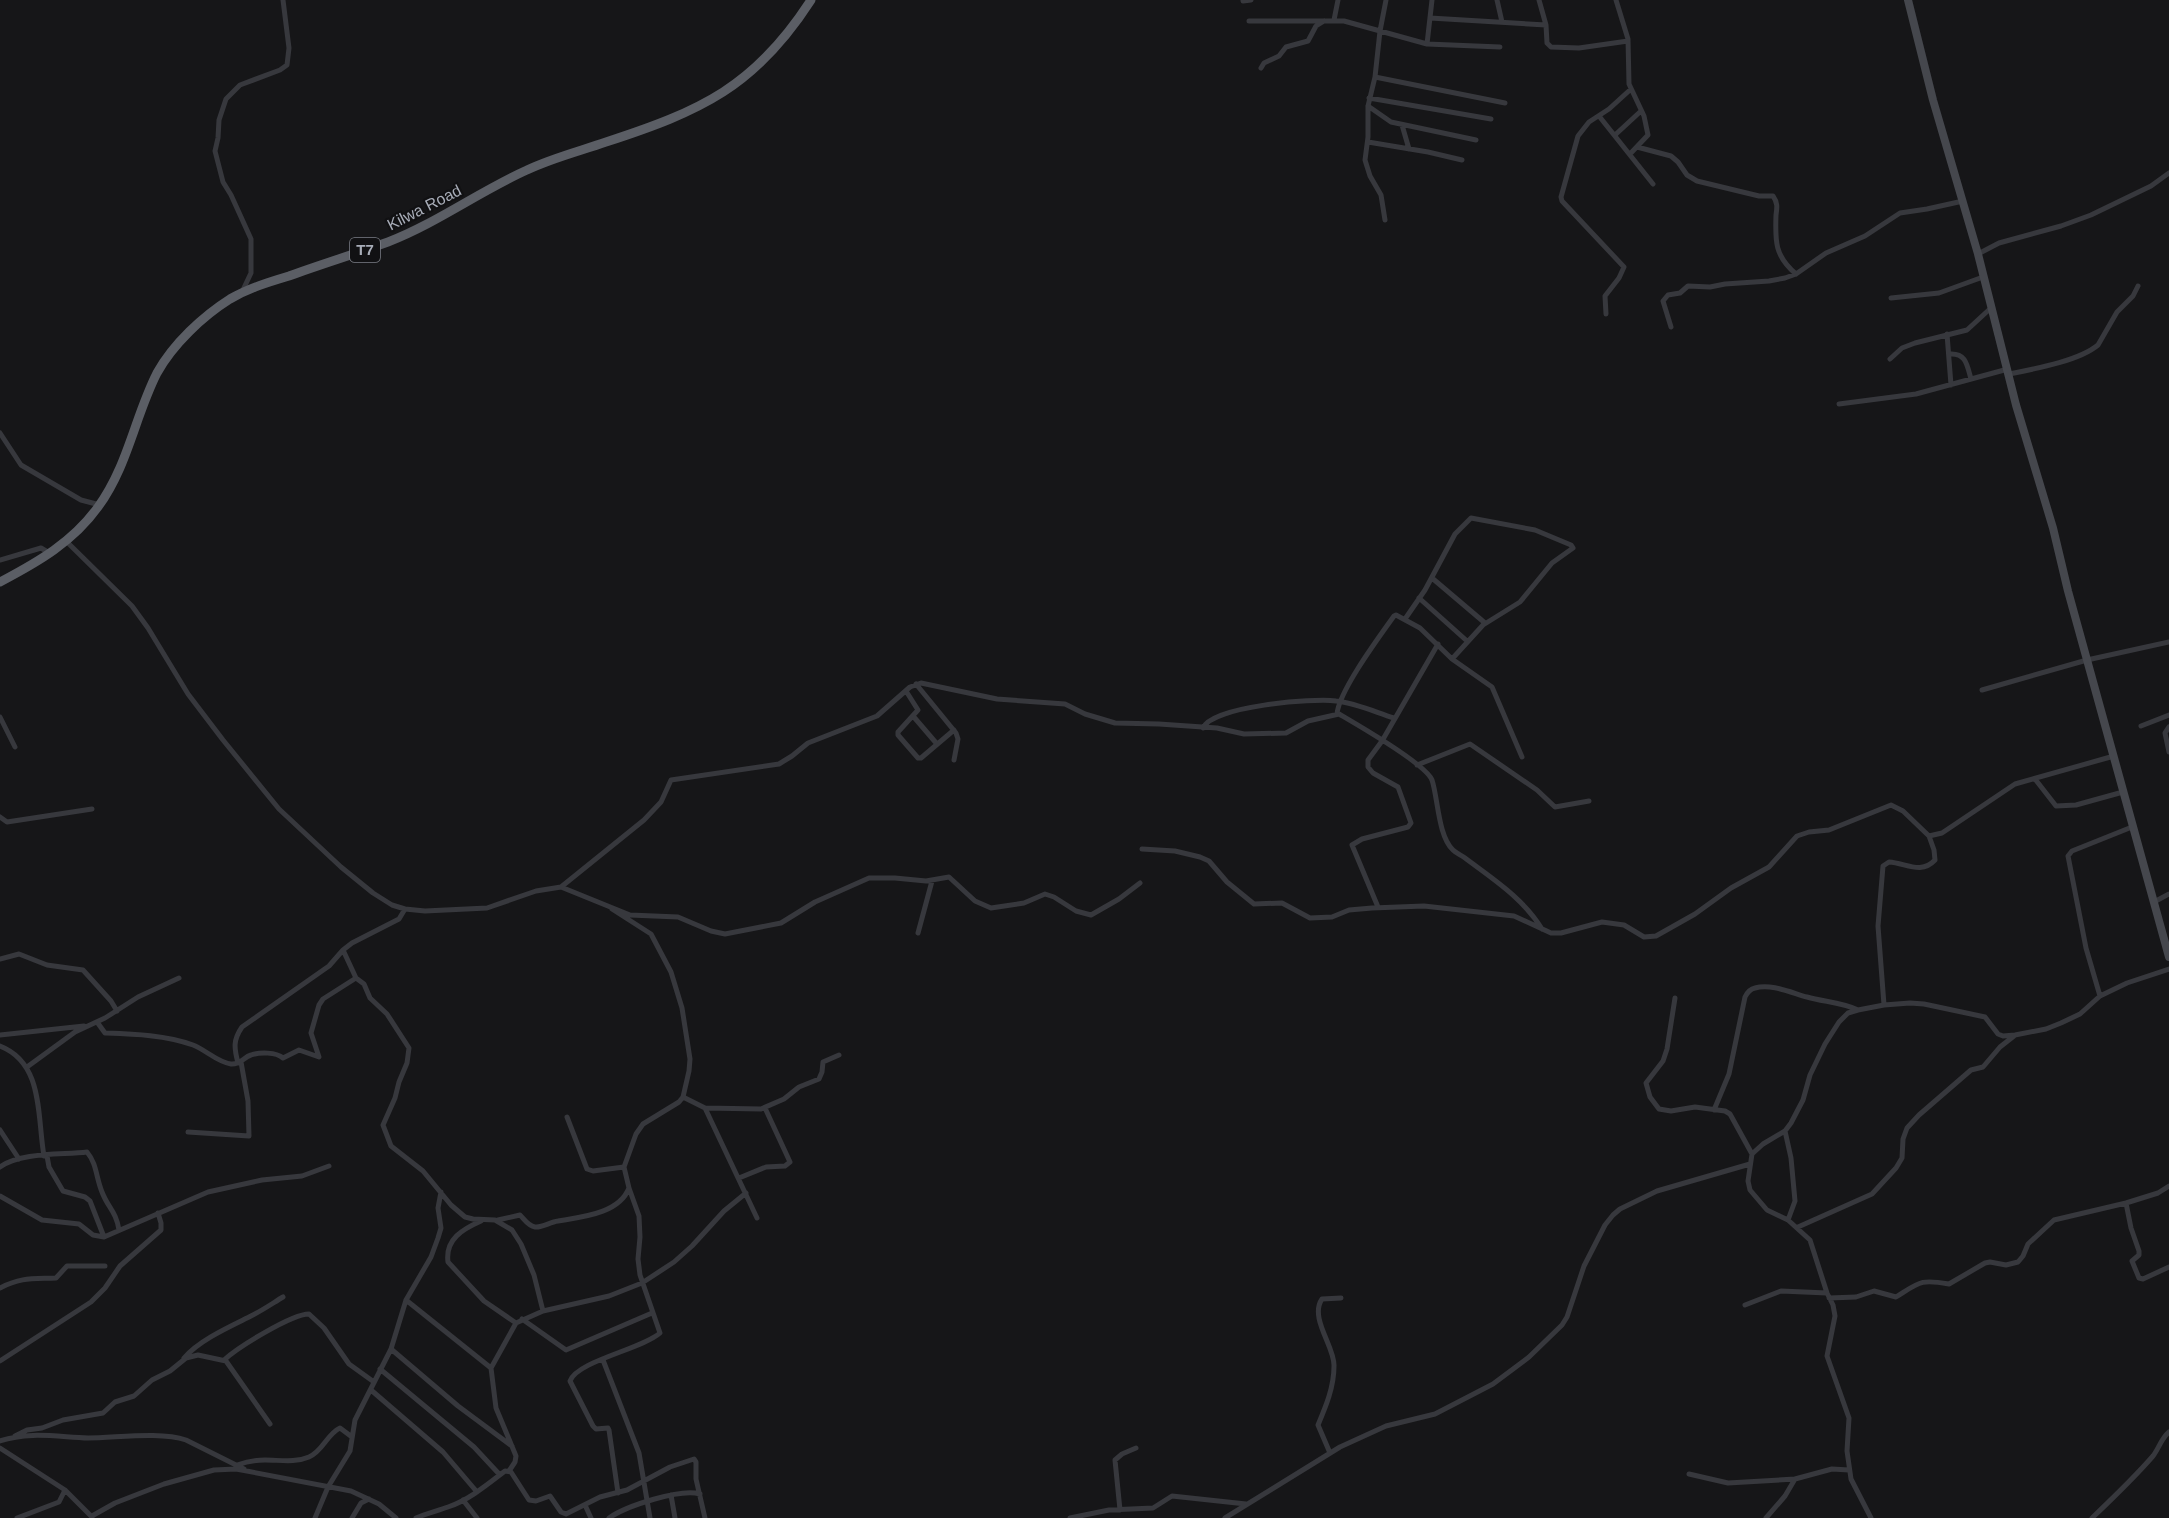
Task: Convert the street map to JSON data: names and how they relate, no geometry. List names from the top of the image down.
{
  "streets": {
    "highway": ["Kilwa Road", "T7"]
  }
}
